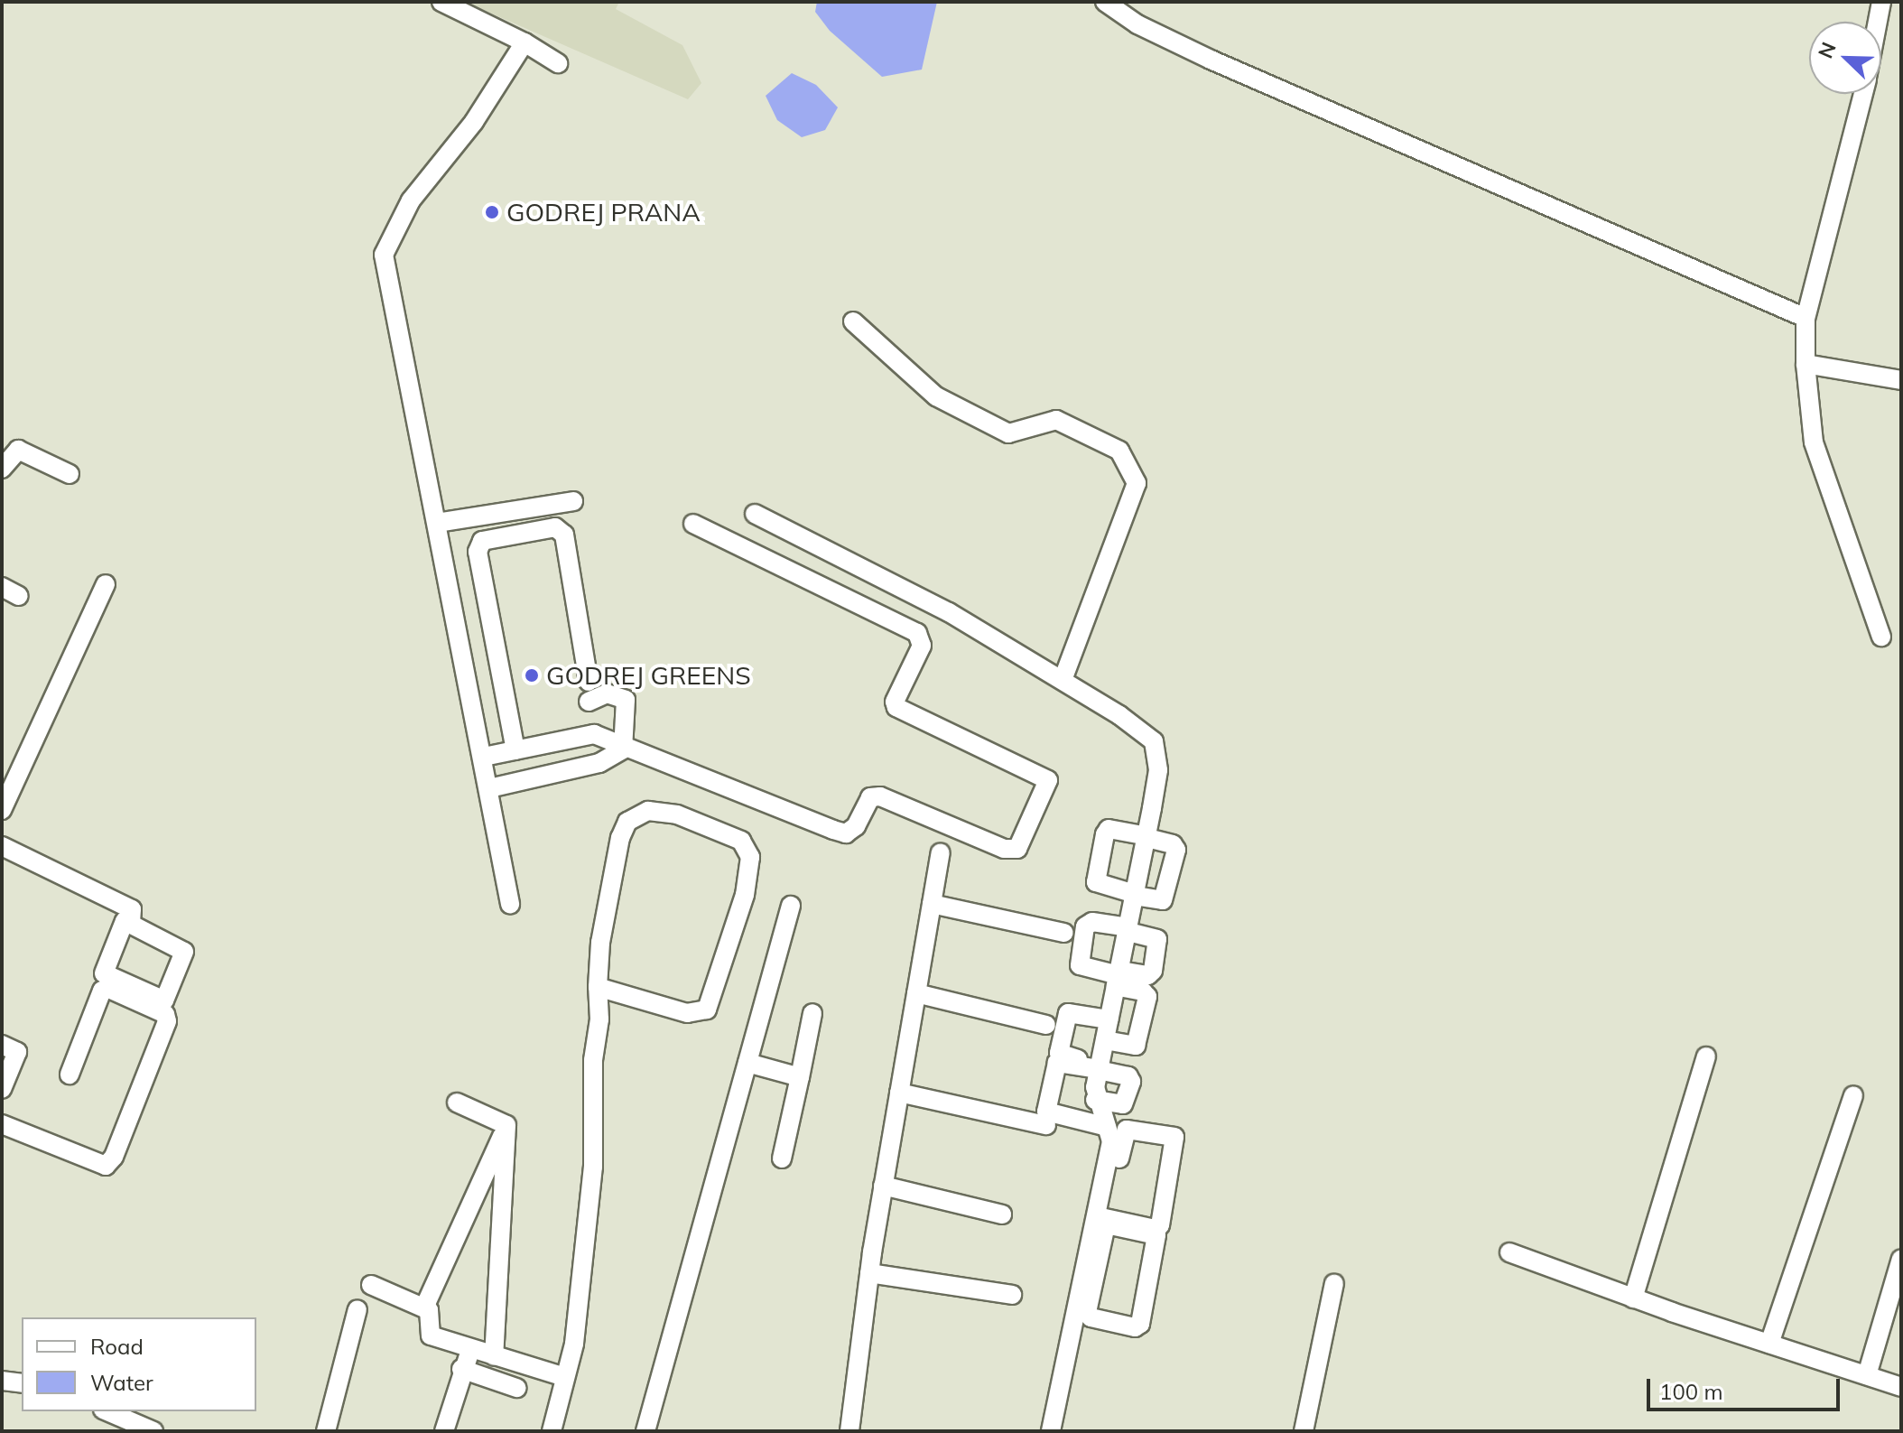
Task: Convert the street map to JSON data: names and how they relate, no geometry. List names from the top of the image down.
{
  "places": ["GODREJ PRANA", "GODREJ GREENS"],
  "legend": ["Road", "Water"],
  "scale_bar": "100 m",
  "north": "top left"
}
